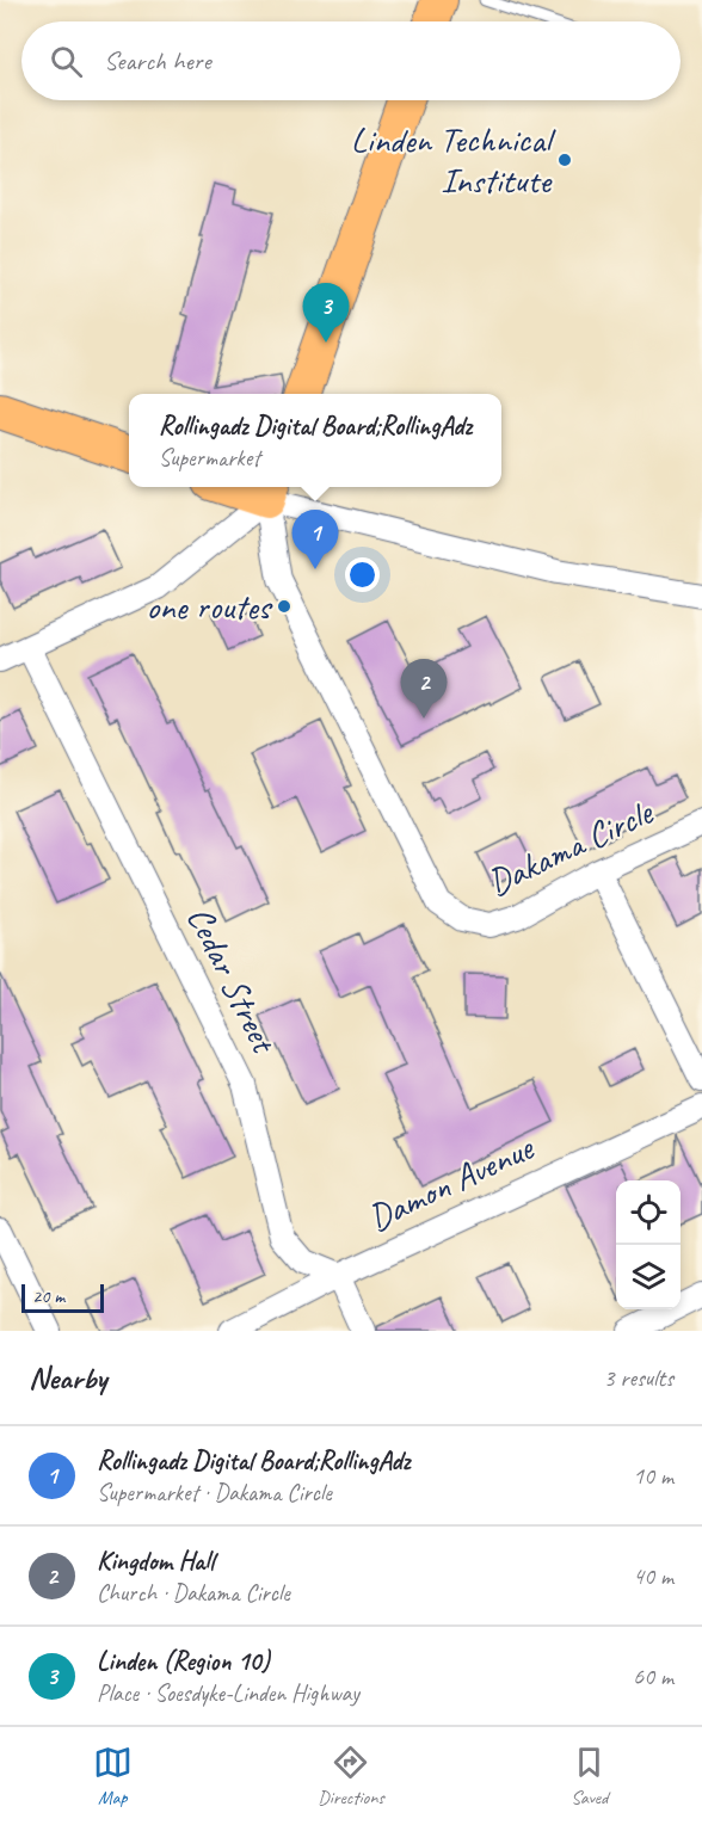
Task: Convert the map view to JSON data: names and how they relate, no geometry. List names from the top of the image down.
{
  "streets": {
    "street": ["Dakama Circle", "Cedar Street", "Damon Avenue"]
  },
  "crossings": [
    ["Cedar Street", "Damon Avenue"]
  ],
  "places": ["Linden Technical Institute", "one routes"],
  "scale_bar": "20 m",
  "page": {
    "search": "Search here",
    "pins": ["3", "1", "2"],
    "popup": ["Rollingadz Digital Board;RollingAdz", "Supermarket"],
    "scale": "20 m",
    "heading": ["Nearby", "3 results"],
    "list": [
      {
        "mark": "1",
        "name": "Rollingadz Digital Board;RollingAdz",
        "note": "Supermarket · Dakama Circle",
        "value": "10 m"
      },
      {
        "mark": "2",
        "name": "Kingdom Hall",
        "note": "Church · Dakama Circle",
        "value": "40 m"
      },
      {
        "mark": "3",
        "name": "Linden (Region 10)",
        "note": "Place · Soesdyke-Linden Highway",
        "value": "60 m"
      }
    ],
    "nav": ["Map", "Directions", "Saved"]
  }
}
